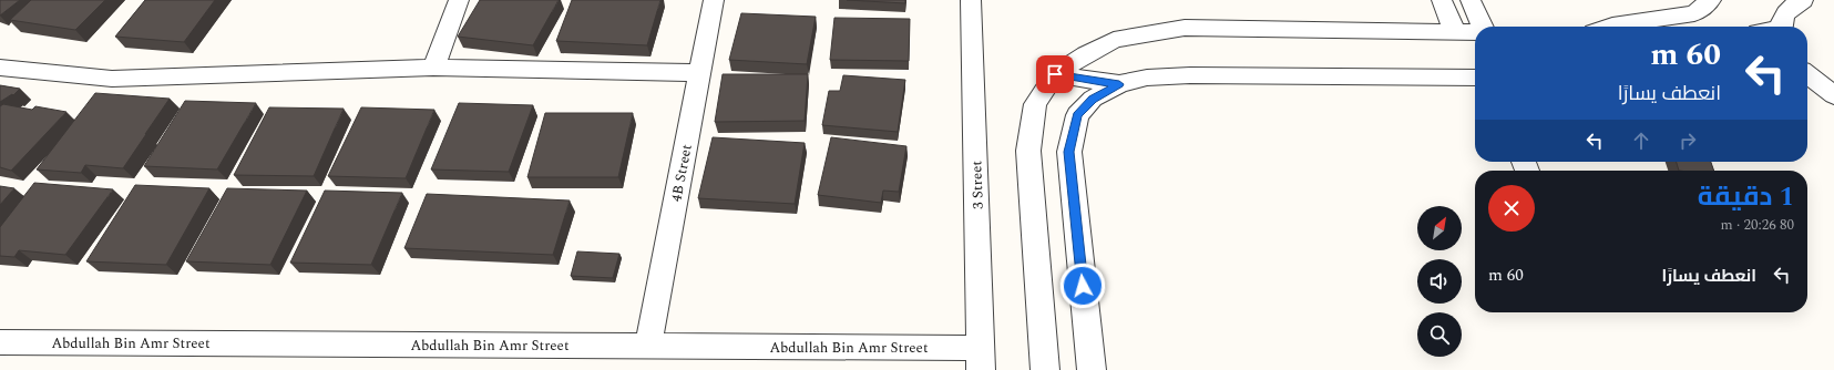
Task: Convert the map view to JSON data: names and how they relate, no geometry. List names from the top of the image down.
{
  "streets": {
    "street": ["4B Street", "3 Street", "Abdullah Bin Amr Street"]
  },
  "crossings": [
    ["4B Street", "Abdullah Bin Amr Street"],
    ["3 Street", "Abdullah Bin Amr Street"]
  ],
  "north": "top right",
  "page": {
    "turn": ["60 m", "انعطف يسارًا"],
    "heading": ["1 دقيقة", "80 m · 20:26"],
    "list": [
      {
        "name": "انعطف يسارًا",
        "value": "60 m"
      }
    ]
  }
}
